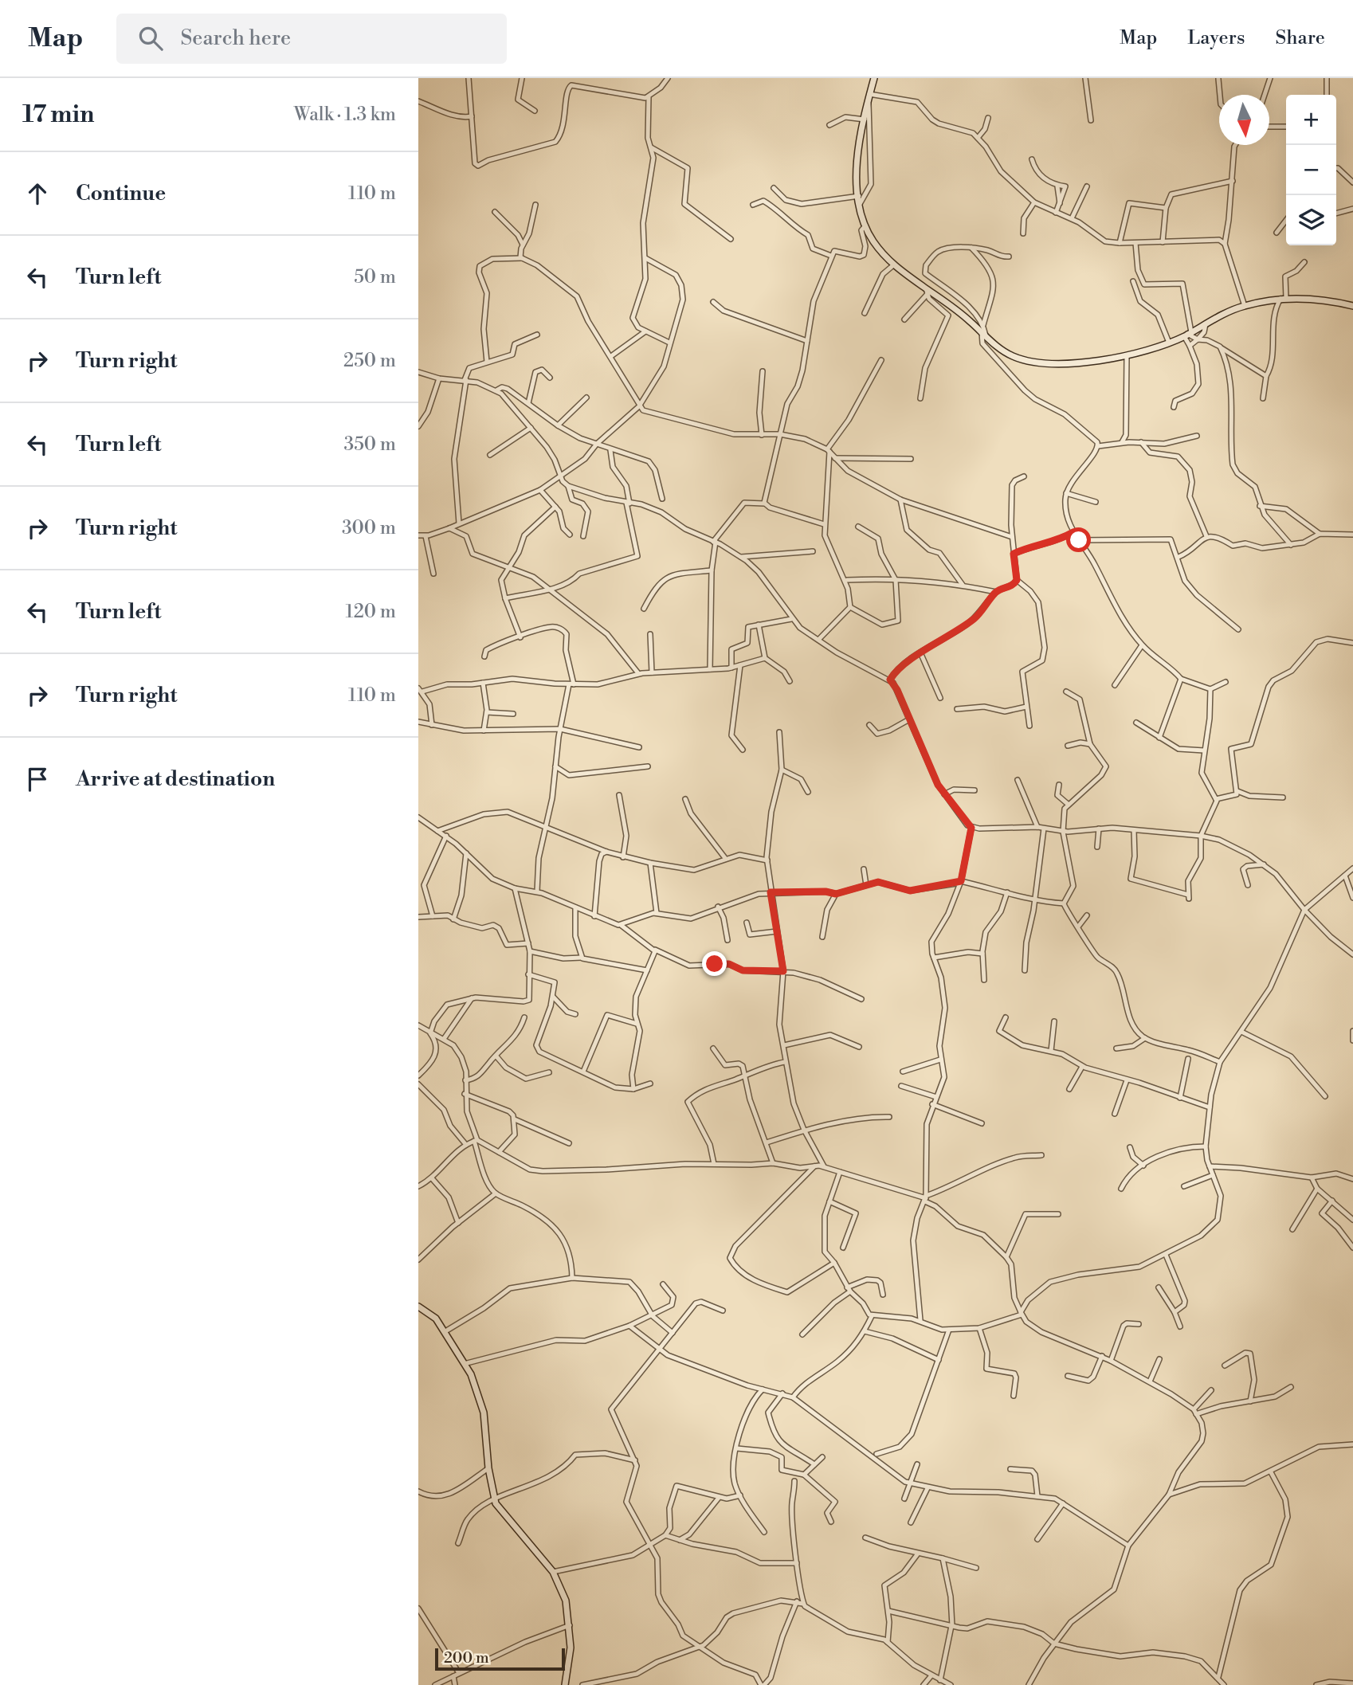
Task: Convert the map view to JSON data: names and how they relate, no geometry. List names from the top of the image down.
{
  "scale_bar": "200 m",
  "north": "bottom",
  "page": {
    "header": "Map",
    "search": "Search here",
    "nav": ["Map", "Layers", "Share"],
    "heading": ["17 min", "Walk · 1.3 km"],
    "map_buttons": ["+", "−"],
    "list": [
      ["Continue", "110 m"],
      ["Turn left", "50 m"],
      ["Turn right", "250 m"],
      ["Turn left", "350 m"],
      ["Turn right", "300 m"],
      ["Turn left", "120 m"],
      ["Turn right", "110 m"],
      "Arrive at destination"
    ],
    "scale": "200 m"
  }
}
